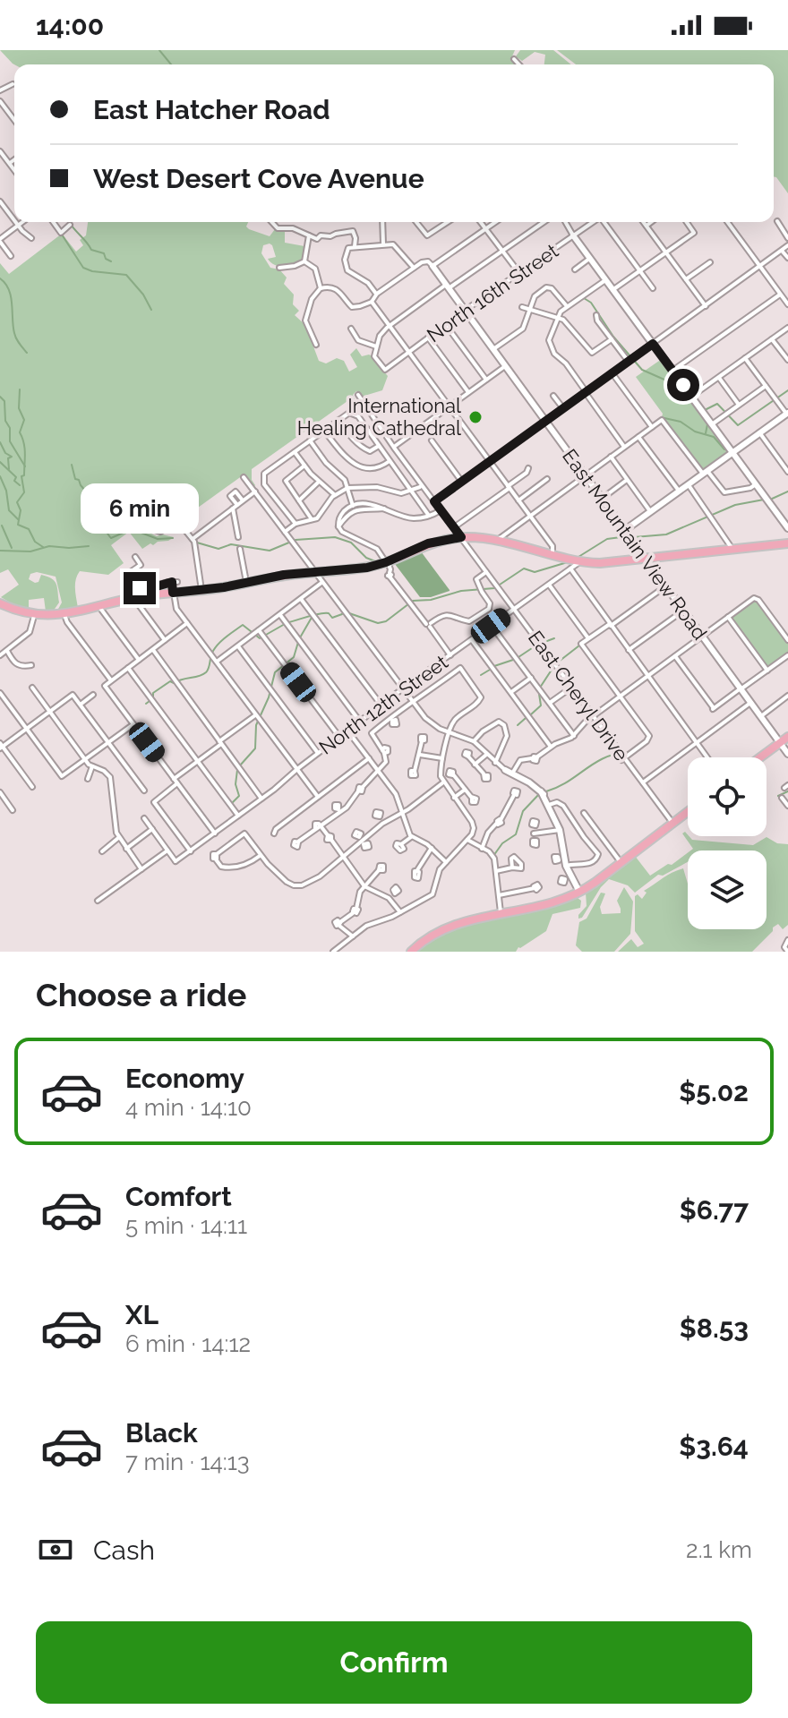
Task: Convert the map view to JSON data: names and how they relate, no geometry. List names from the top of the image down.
{
  "streets": {
    "street": [
      "North 16th Street",
      "East Mountain View Road",
      "East Cheryl Drive",
      "North 12th Street"
    ]
  },
  "crossings": [
    ["North 16th Street", "East Mountain View Road"],
    ["East Cheryl Drive", "North 12th Street"]
  ],
  "places": ["International Healing Cathedral"],
  "page": {
    "status": "14:00",
    "banner": ["East Hatcher Road", "West Desert Cove Avenue"],
    "bubble": "6 min",
    "heading": "Choose a ride",
    "list": [
      {
        "name": "Economy",
        "note": "4 min · 14:10",
        "value": "$5.02"
      },
      {
        "name": "Comfort",
        "note": "5 min · 14:11",
        "value": "$6.77"
      },
      {
        "name": "XL",
        "note": "6 min · 14:12",
        "value": "$8.53"
      },
      {
        "name": "Black",
        "note": "7 min · 14:13",
        "value": "$3.64"
      }
    ],
    "pay": ["Cash", "2.1 km"],
    "buttons": "Confirm"
  }
}
